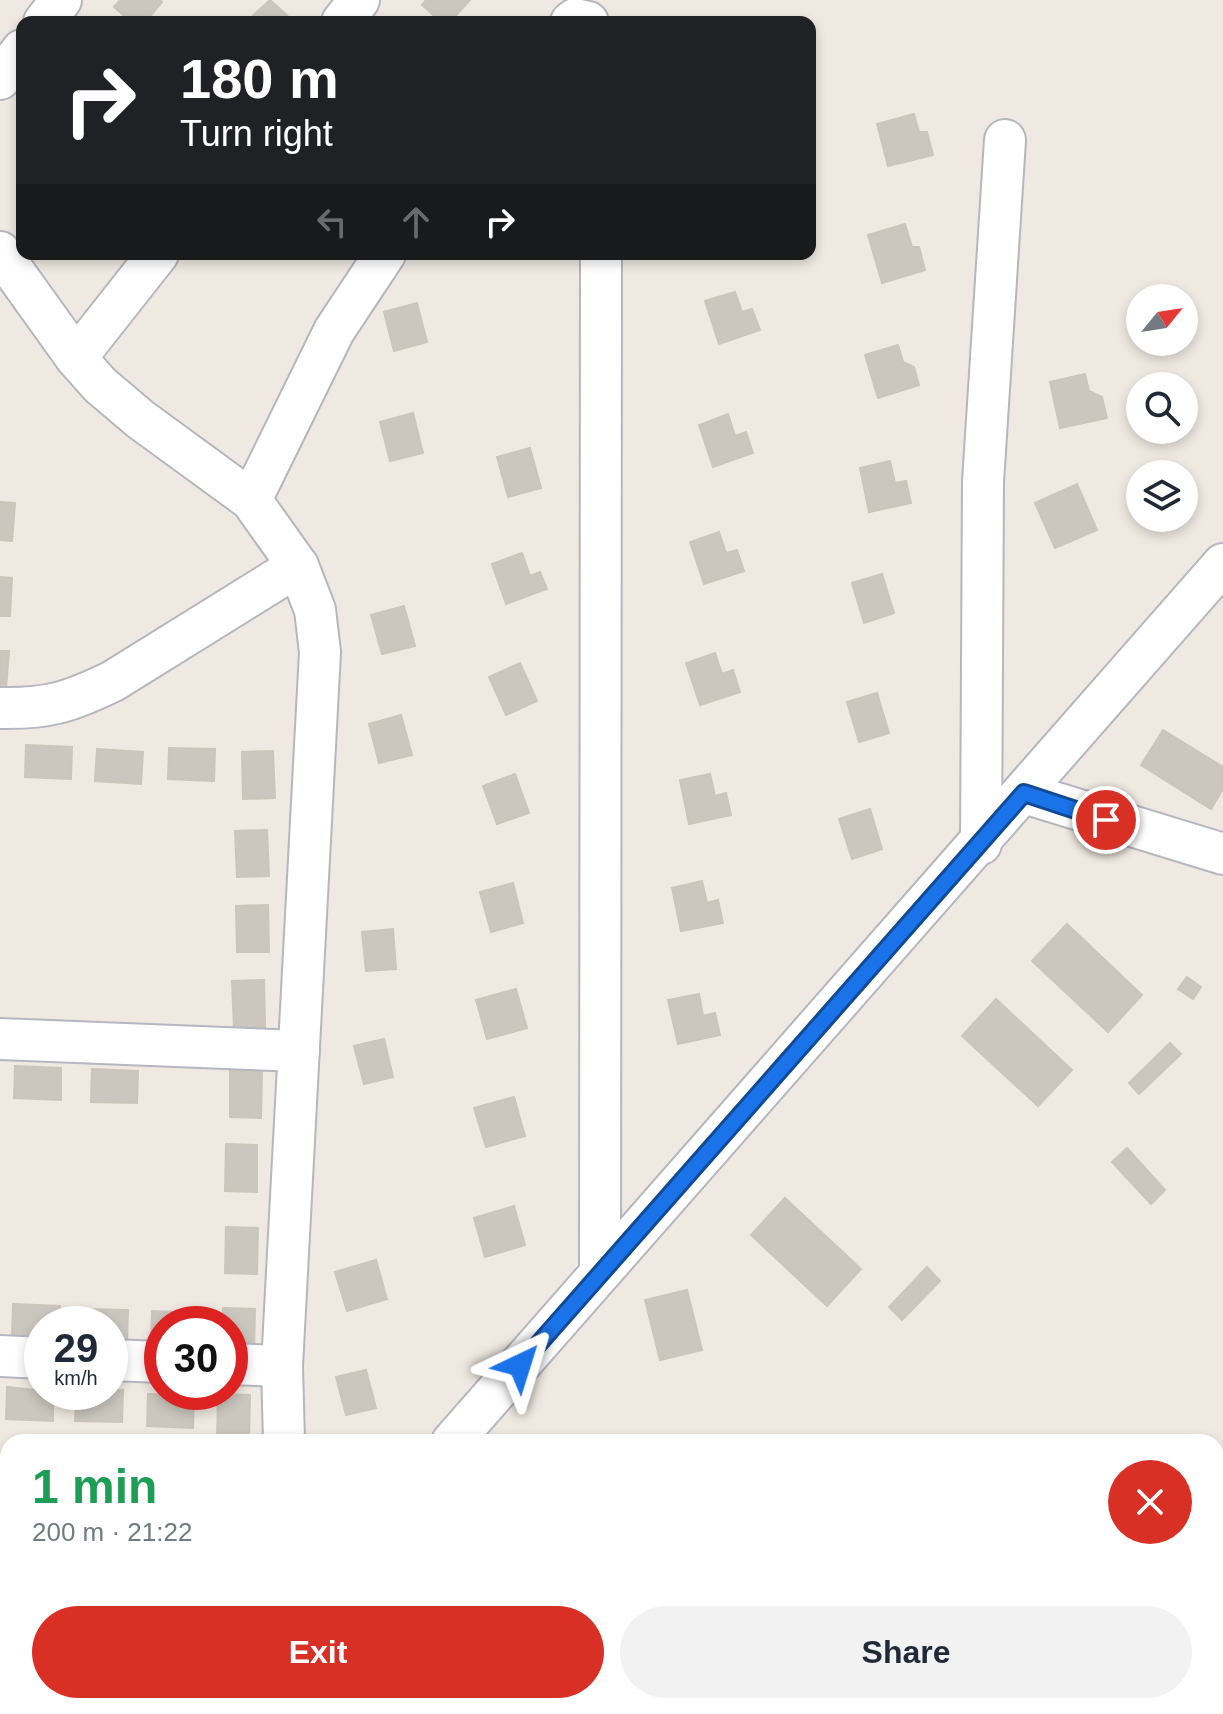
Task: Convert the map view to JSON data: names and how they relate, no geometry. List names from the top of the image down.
{
  "north": "top right",
  "page": {
    "turn": ["180 m", "Turn right"],
    "speed": "29 km/h",
    "limit": "30",
    "heading": ["1 min", "200 m · 21:22"],
    "buttons": ["Exit", "Share"]
  }
}
